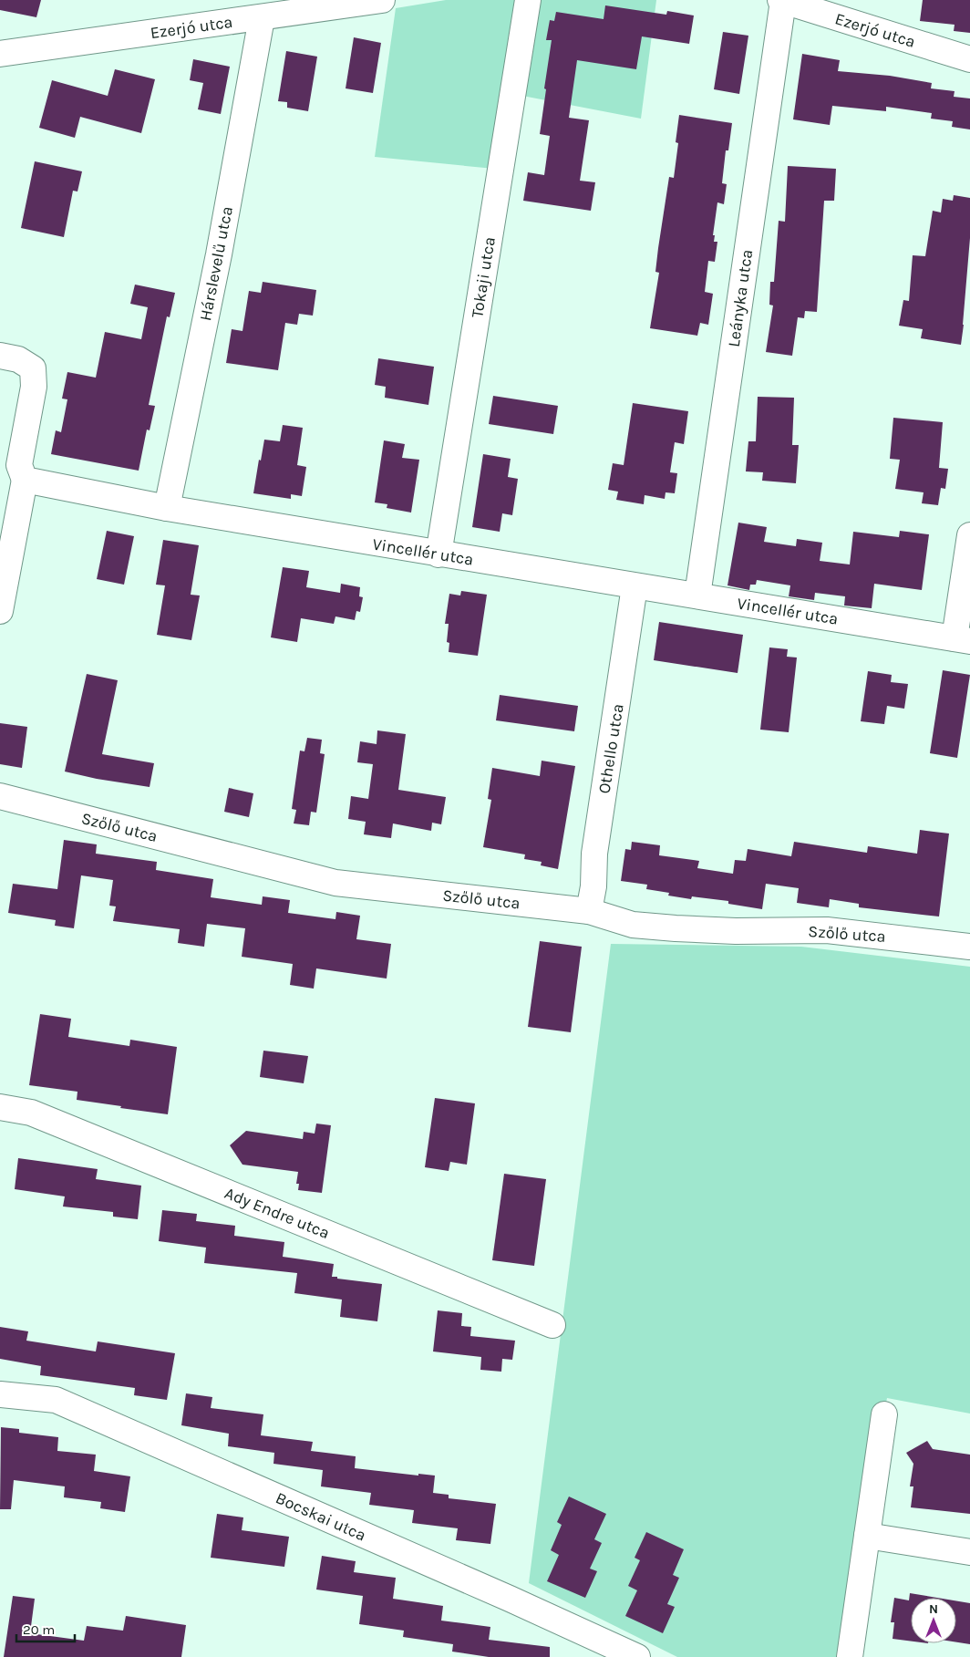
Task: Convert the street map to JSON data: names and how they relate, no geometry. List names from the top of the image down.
{
  "streets": {
    "street": [
      "Ezerjó utca",
      "Hárslevelű utca",
      "Tokaji utca",
      "Leányka utca",
      "Vincellér utca",
      "Othello utca",
      "Szőlő utca",
      "Ady Endre utca",
      "Bocskai utca"
    ]
  },
  "crossings": [
    ["Ezerjó utca", "Hárslevelű utca"],
    ["Ezerjó utca", "Leányka utca"],
    ["Hárslevelű utca", "Vincellér utca"],
    ["Tokaji utca", "Vincellér utca"],
    ["Leányka utca", "Vincellér utca"],
    ["Vincellér utca", "Othello utca"],
    ["Othello utca", "Szőlő utca"]
  ],
  "scale_bar": "20 m",
  "north": "top"
}
